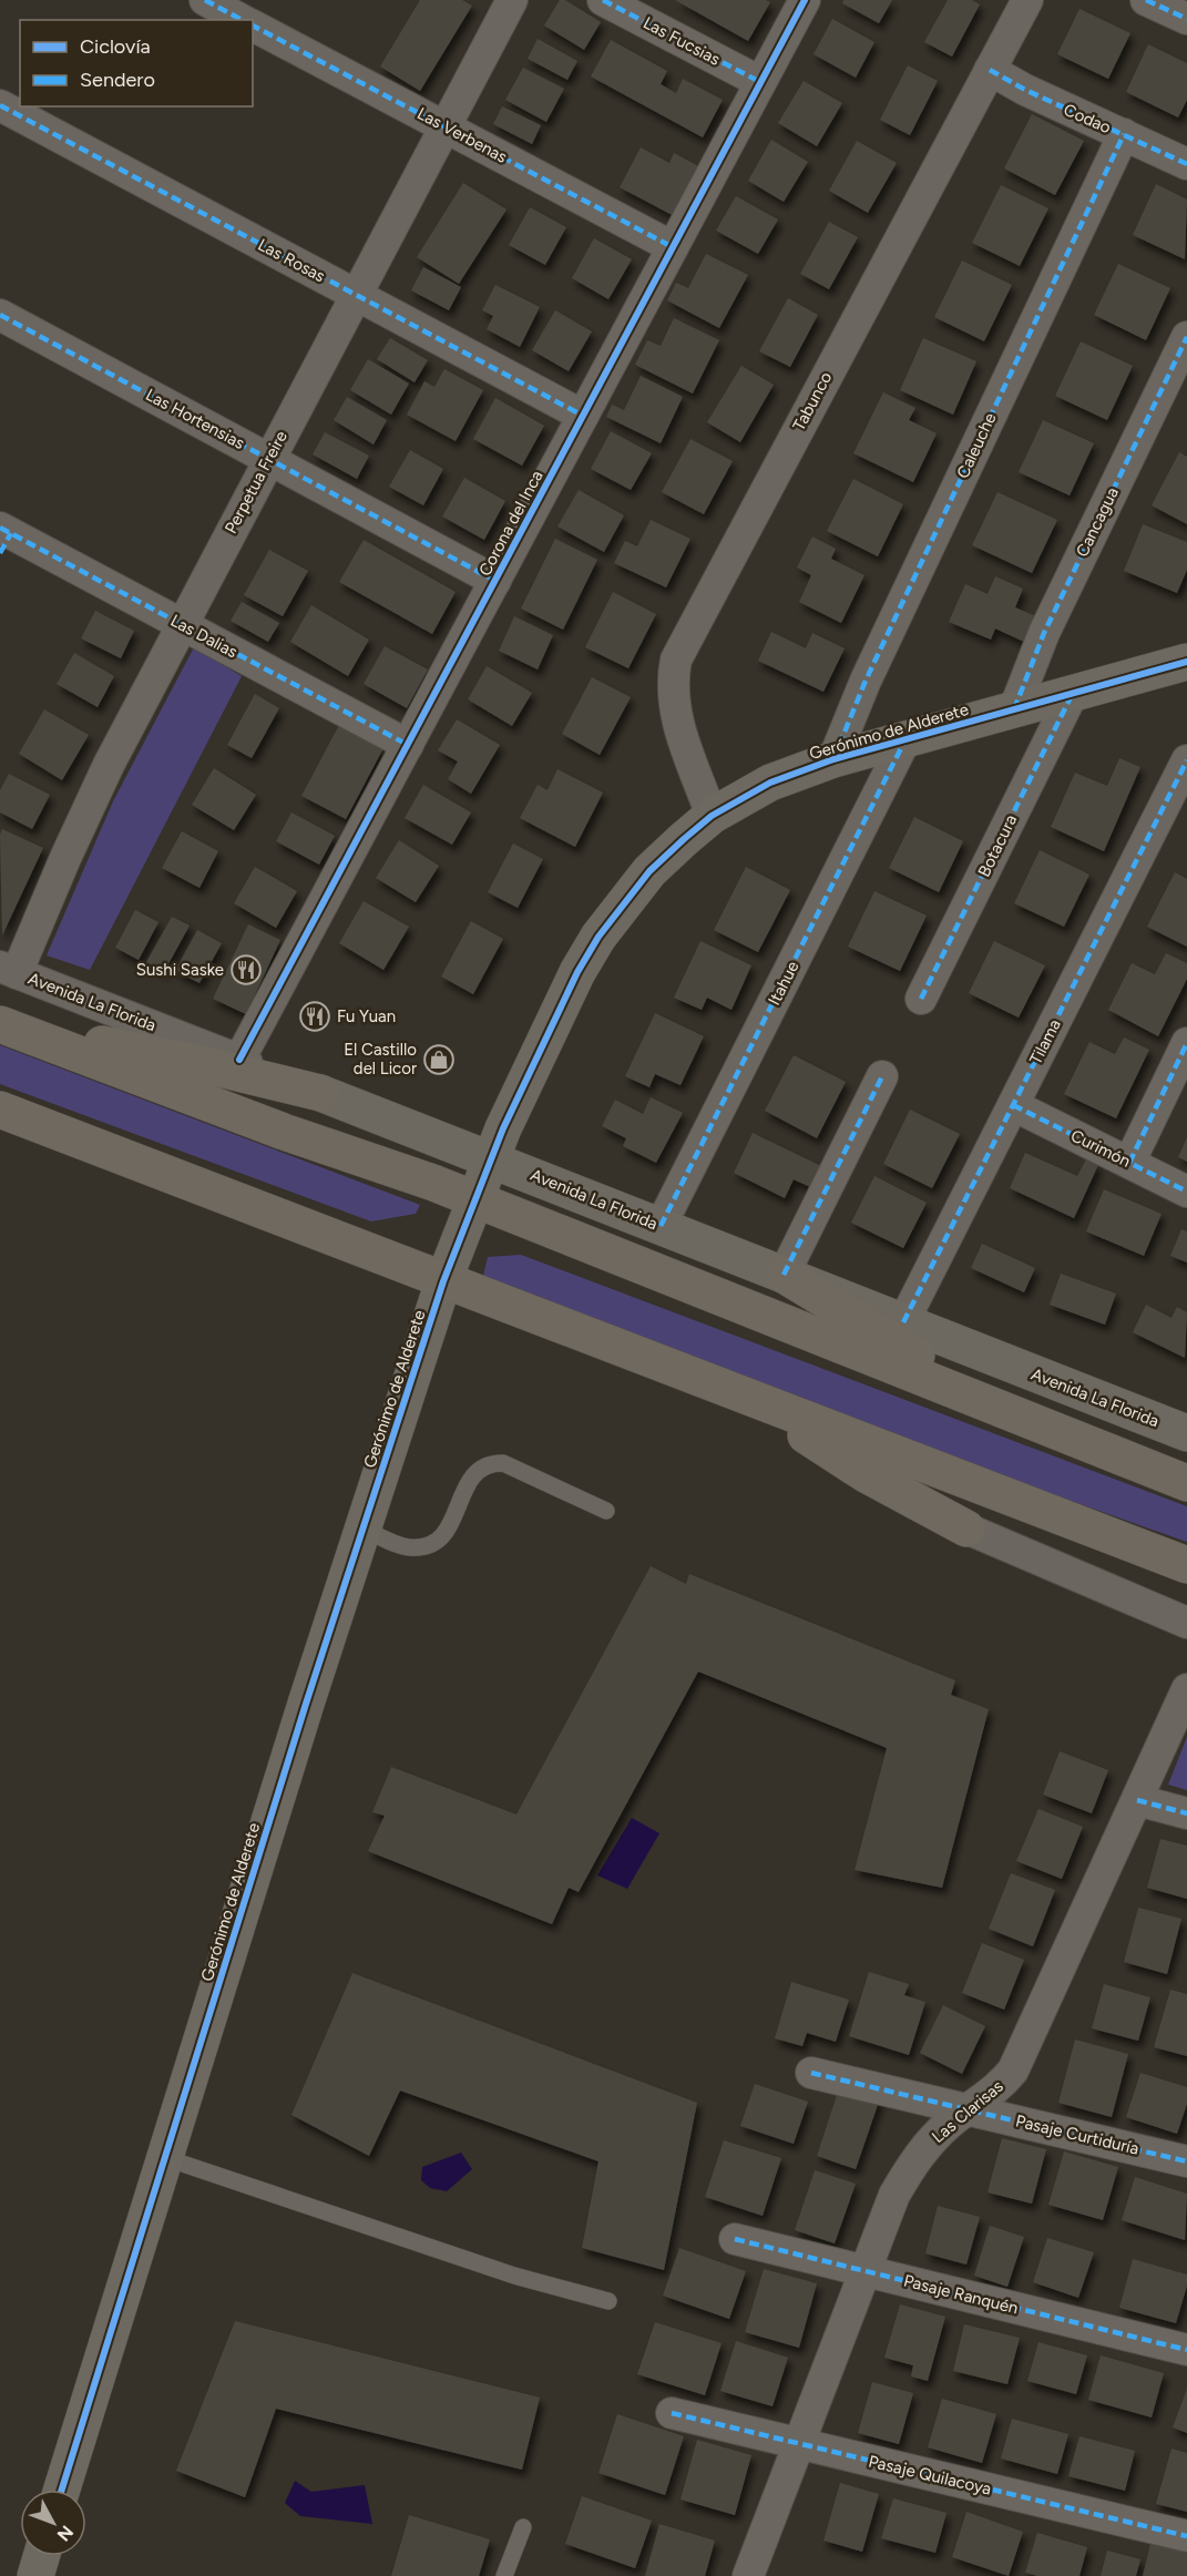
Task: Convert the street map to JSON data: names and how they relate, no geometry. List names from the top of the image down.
{
  "streets": {
    "street": [
      "Las Fucsias",
      "Codao",
      "Las Verbenas",
      "Las Rosas",
      "Tabunco",
      "Las Hortensias",
      "Caleuche",
      "Perpetua Freire",
      "Cancagua",
      "Corona del Inca",
      "Las Dalias",
      "Gerónimo de Alderete",
      "Botacura",
      "Itahue",
      "Avenida La Florida",
      "Tilama",
      "Curimón",
      "Las Clarisas",
      "Pasaje Curtiduría",
      "Pasaje Ranquén",
      "Pasaje Quilacoya"
    ]
  },
  "crossings": [
    ["Las Fucsias", "Corona del Inca"],
    ["Codao", "Tabunco"],
    ["Codao", "Caleuche"],
    ["Las Verbenas", "Perpetua Freire"],
    ["Las Verbenas", "Corona del Inca"],
    ["Las Rosas", "Perpetua Freire"],
    ["Las Rosas", "Corona del Inca"],
    ["Tabunco", "Gerónimo de Alderete"],
    ["Las Hortensias", "Perpetua Freire"],
    ["Las Hortensias", "Corona del Inca"],
    ["Caleuche", "Gerónimo de Alderete"],
    ["Perpetua Freire", "Las Dalias"],
    ["Perpetua Freire", "Avenida La Florida"],
    ["Cancagua", "Gerónimo de Alderete"],
    ["Corona del Inca", "Las Dalias"],
    ["Corona del Inca", "Avenida La Florida"],
    ["Gerónimo de Alderete", "Botacura"],
    ["Gerónimo de Alderete", "Itahue"],
    ["Gerónimo de Alderete", "Avenida La Florida"],
    ["Itahue", "Avenida La Florida"],
    ["Avenida La Florida", "Tilama"],
    ["Tilama", "Curimón"],
    ["Las Clarisas", "Pasaje Curtiduría"],
    ["Las Clarisas", "Pasaje Ranquén"],
    ["Las Clarisas", "Pasaje Quilacoya"]
  ],
  "places": {
    "restaurant": ["Sushi Saske", "Fu Yuan"],
    "shop": ["El Castillo del Licor"]
  },
  "legend": ["Ciclovía", "Sendero"],
  "north": "bottom right"
}
